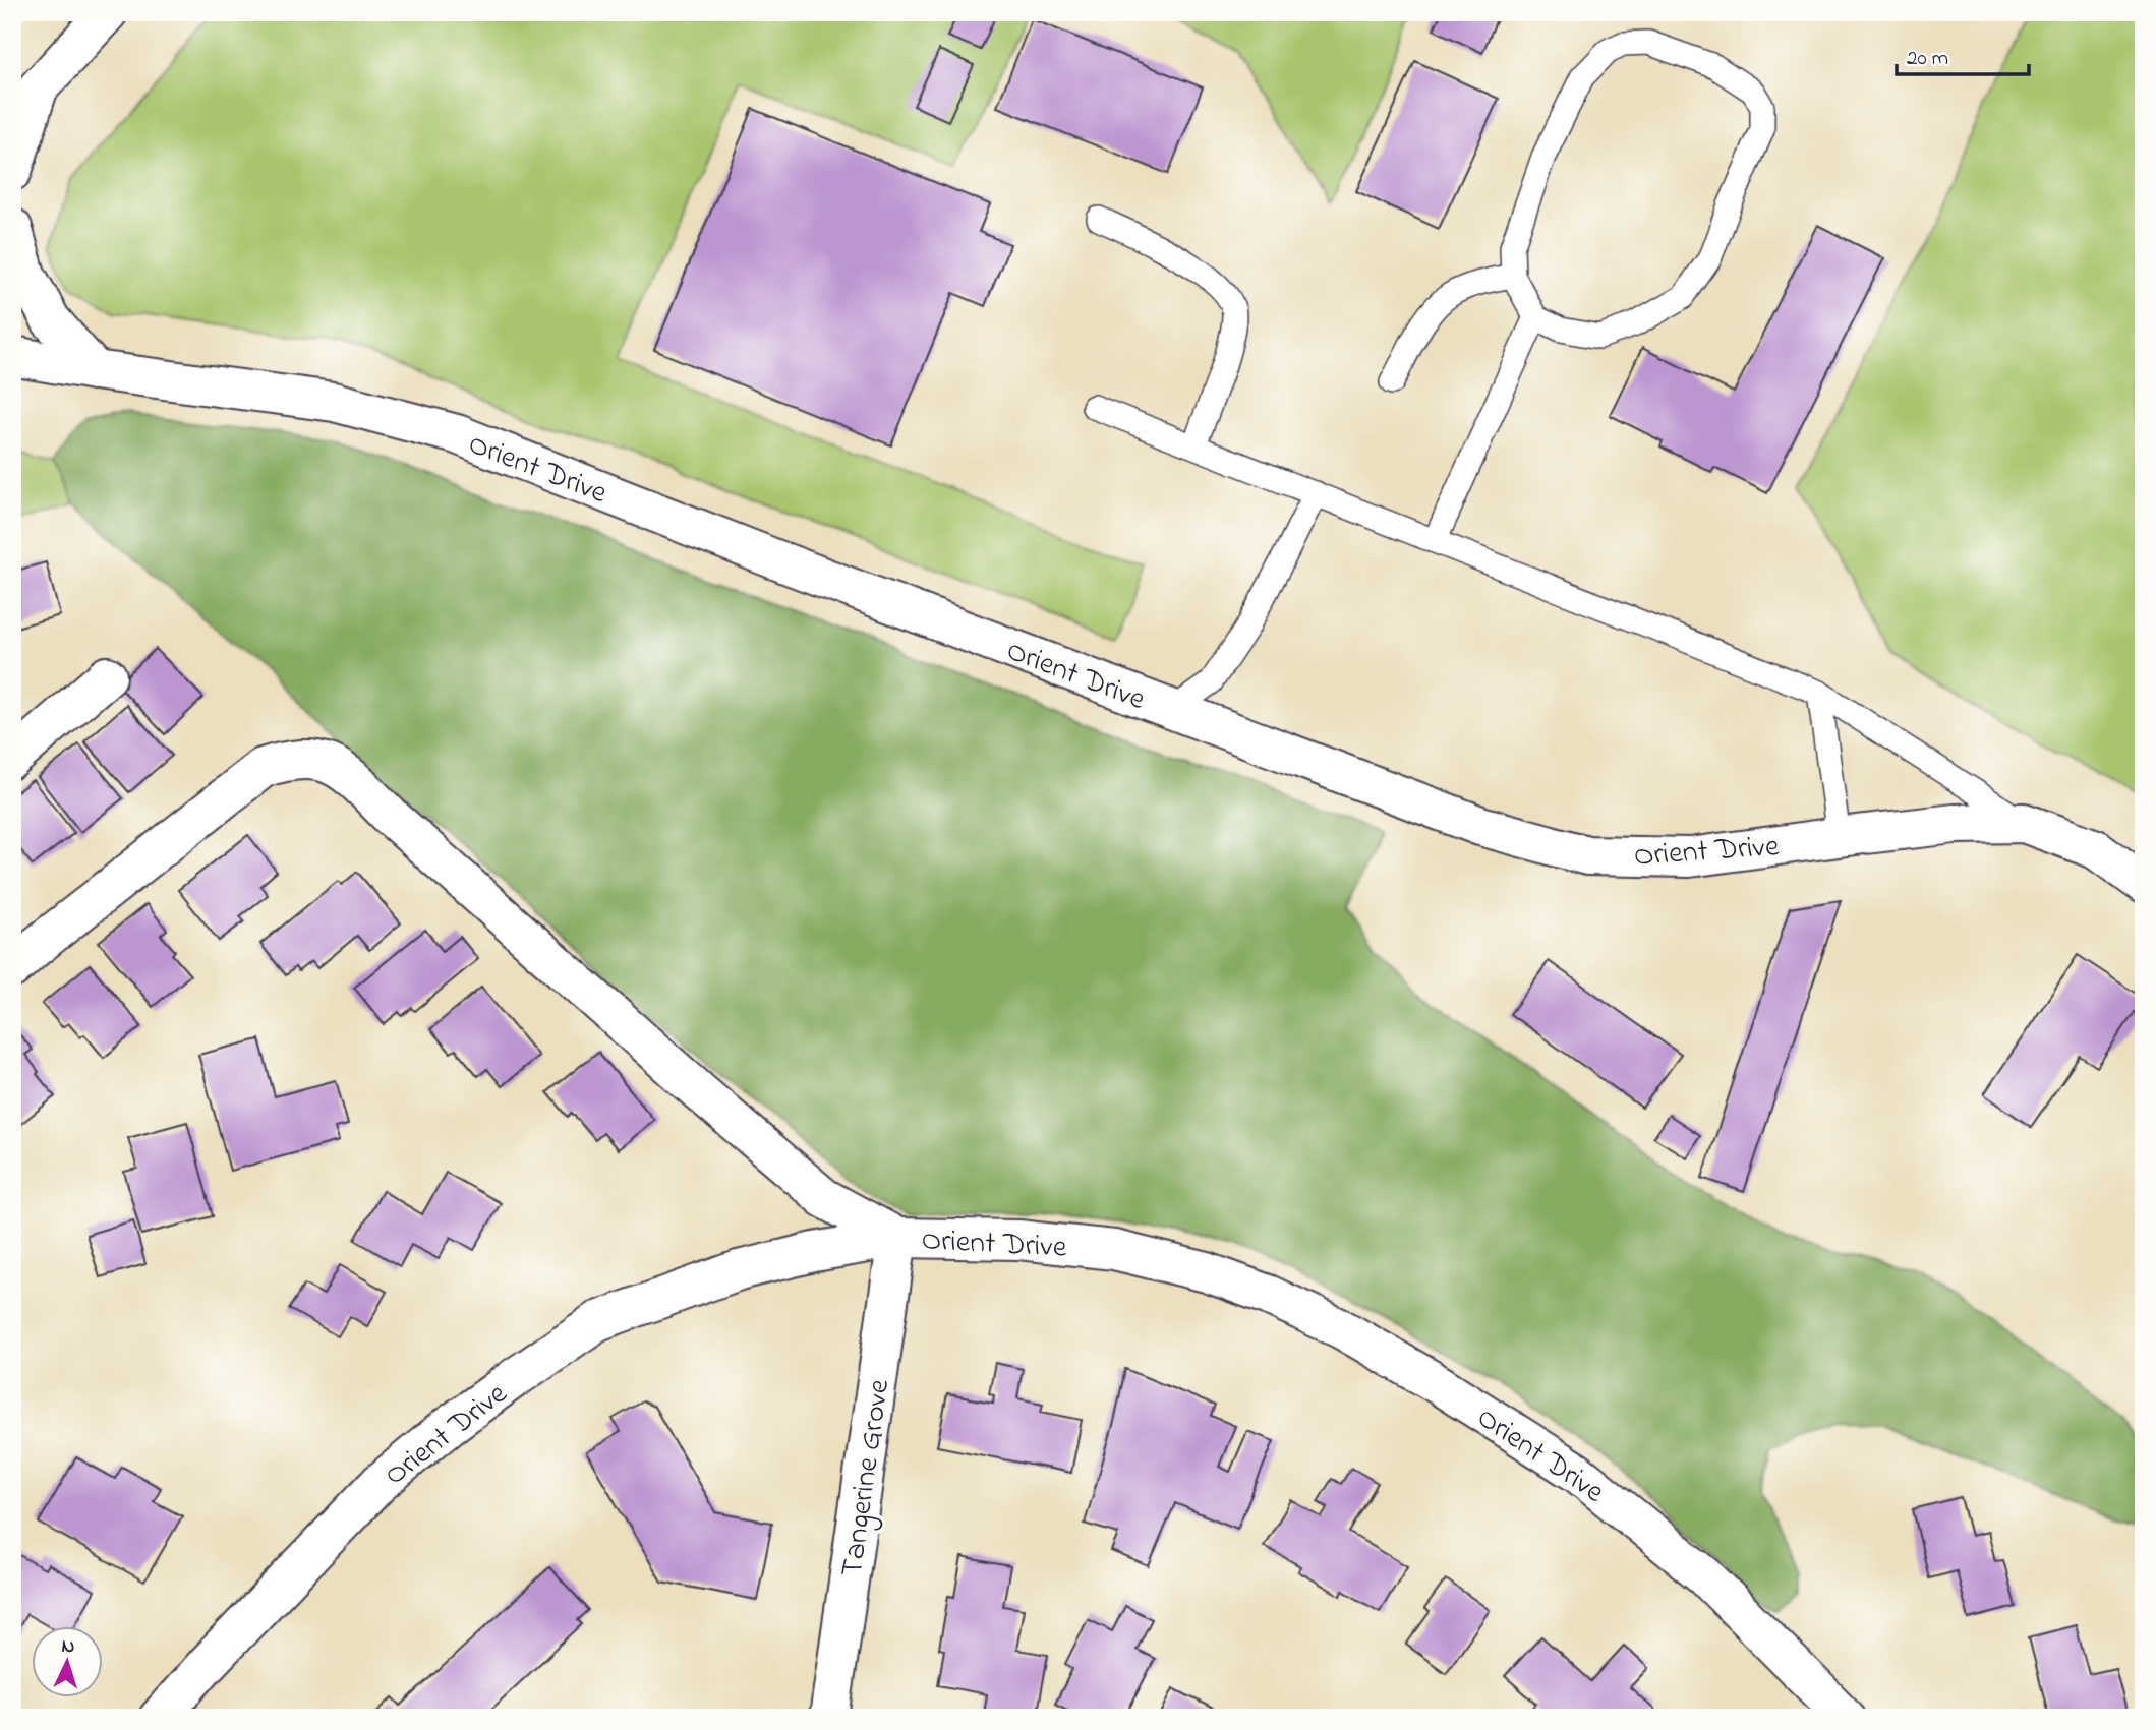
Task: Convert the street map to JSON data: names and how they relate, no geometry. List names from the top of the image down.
{
  "streets": {
    "street": ["Orient Drive", "Tangerine Grove"]
  },
  "crossings": [
    ["Orient Drive", "Tangerine Grove"]
  ],
  "scale_bar": "20 m",
  "north": "top"
}
